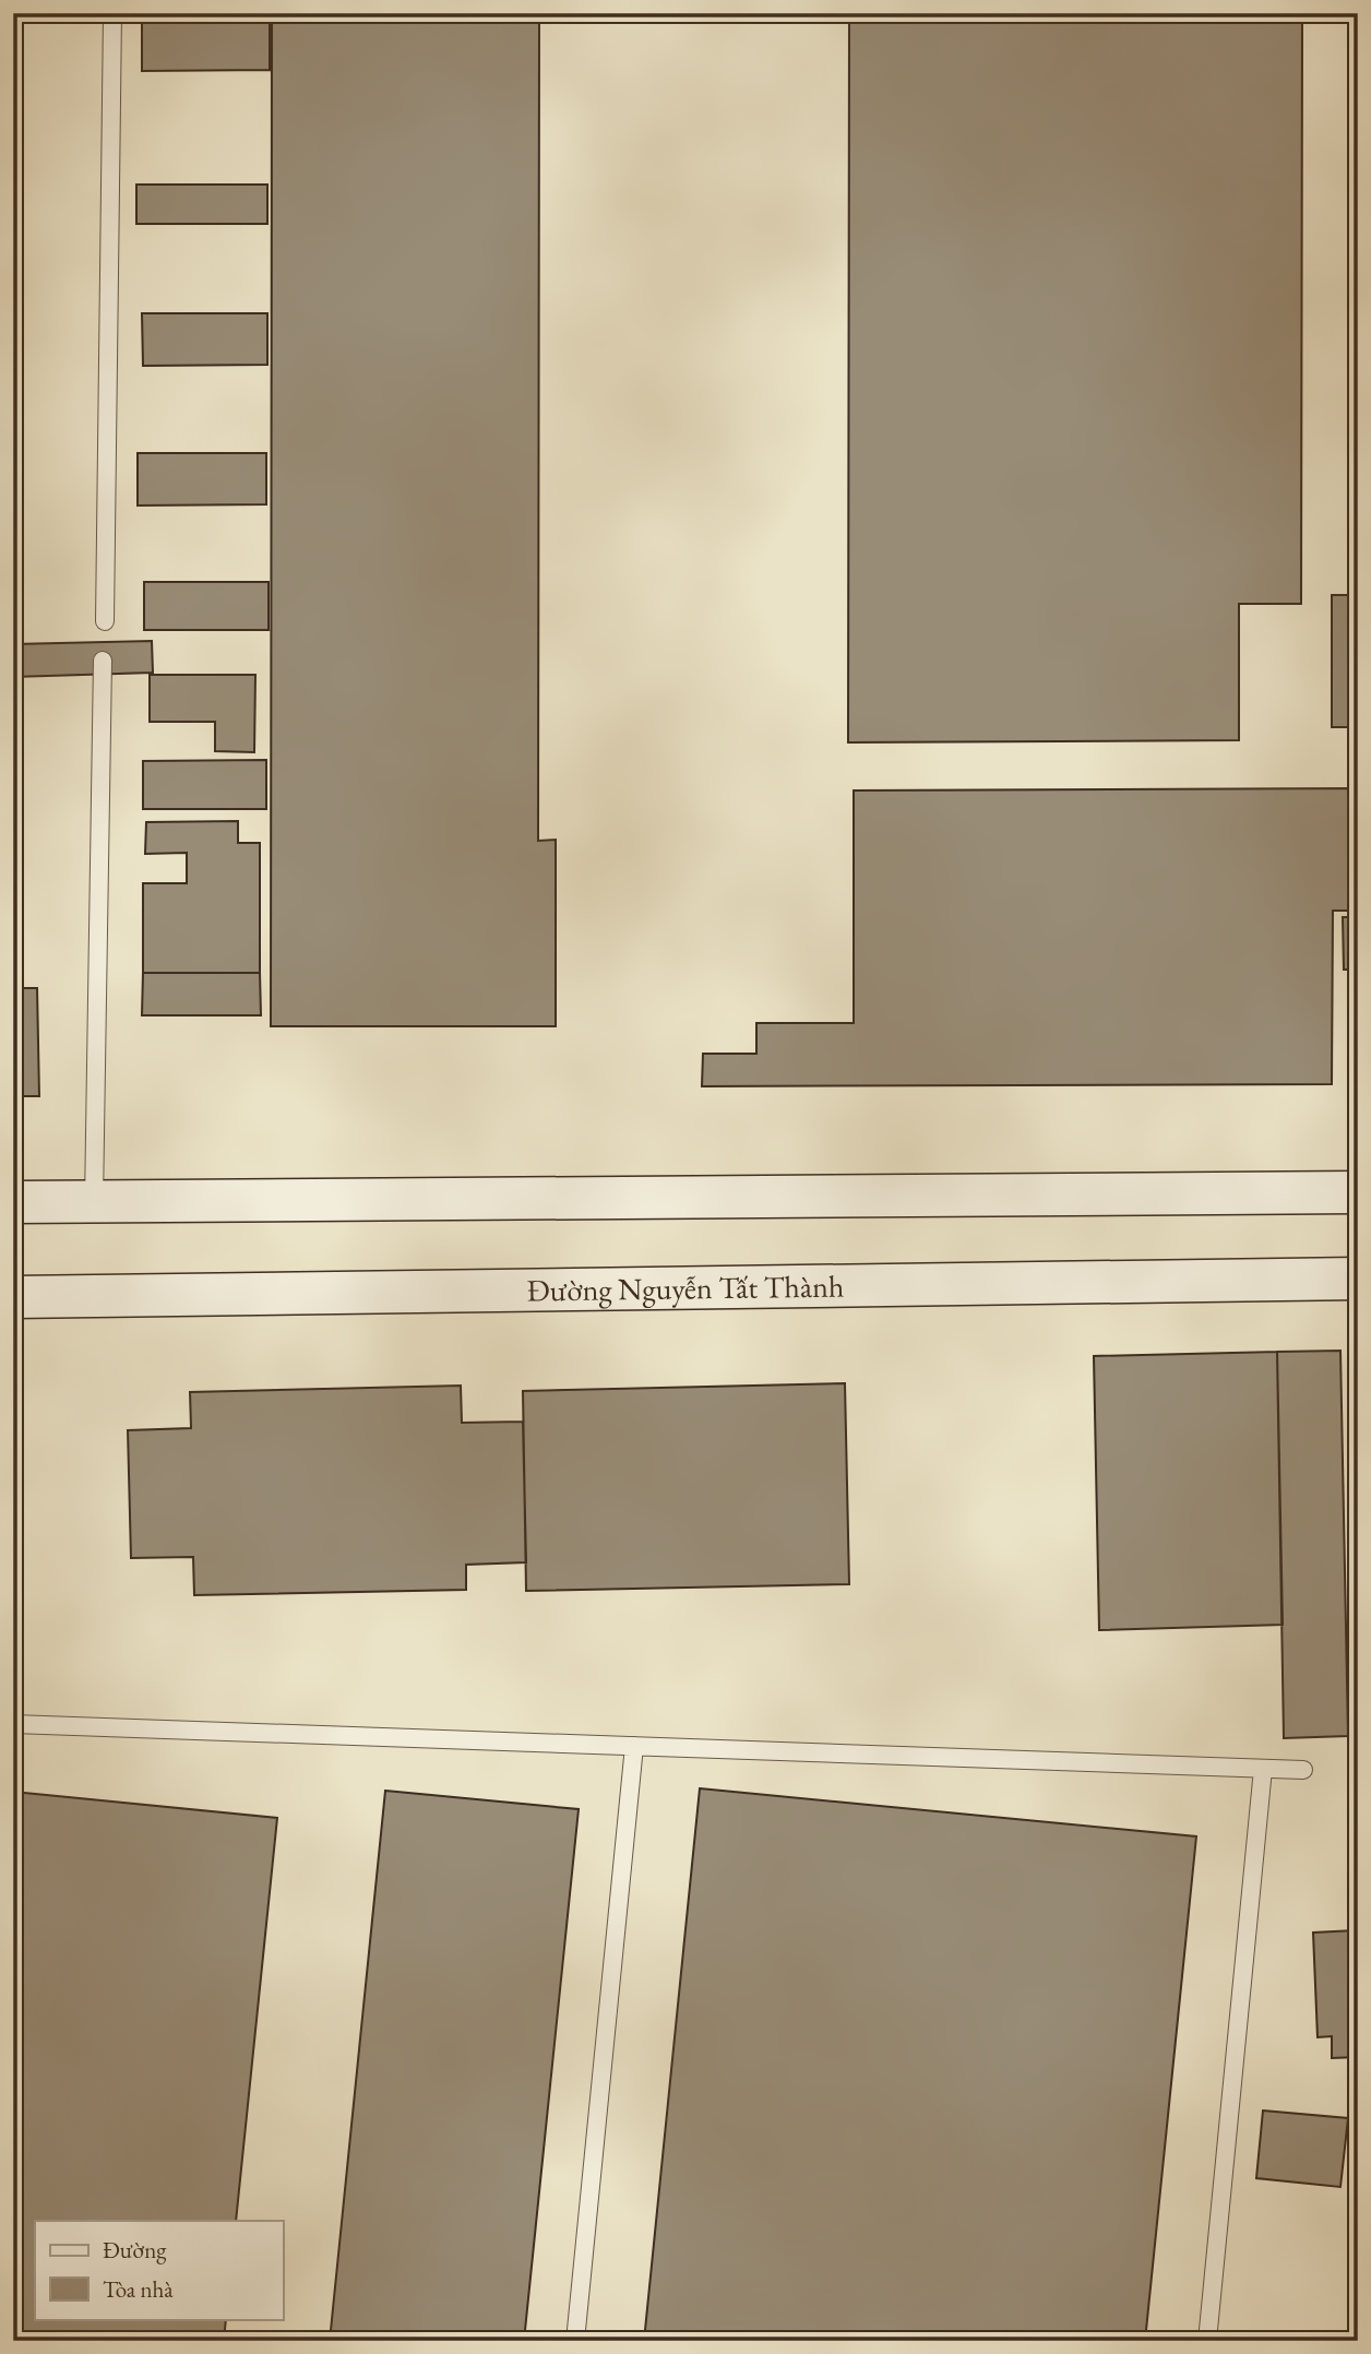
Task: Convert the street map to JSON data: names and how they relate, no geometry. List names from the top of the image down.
{
  "streets": {
    "main road": ["Đường Nguyễn Tất Thành"]
  },
  "legend": ["Đường", "Tòa nhà"]
}
